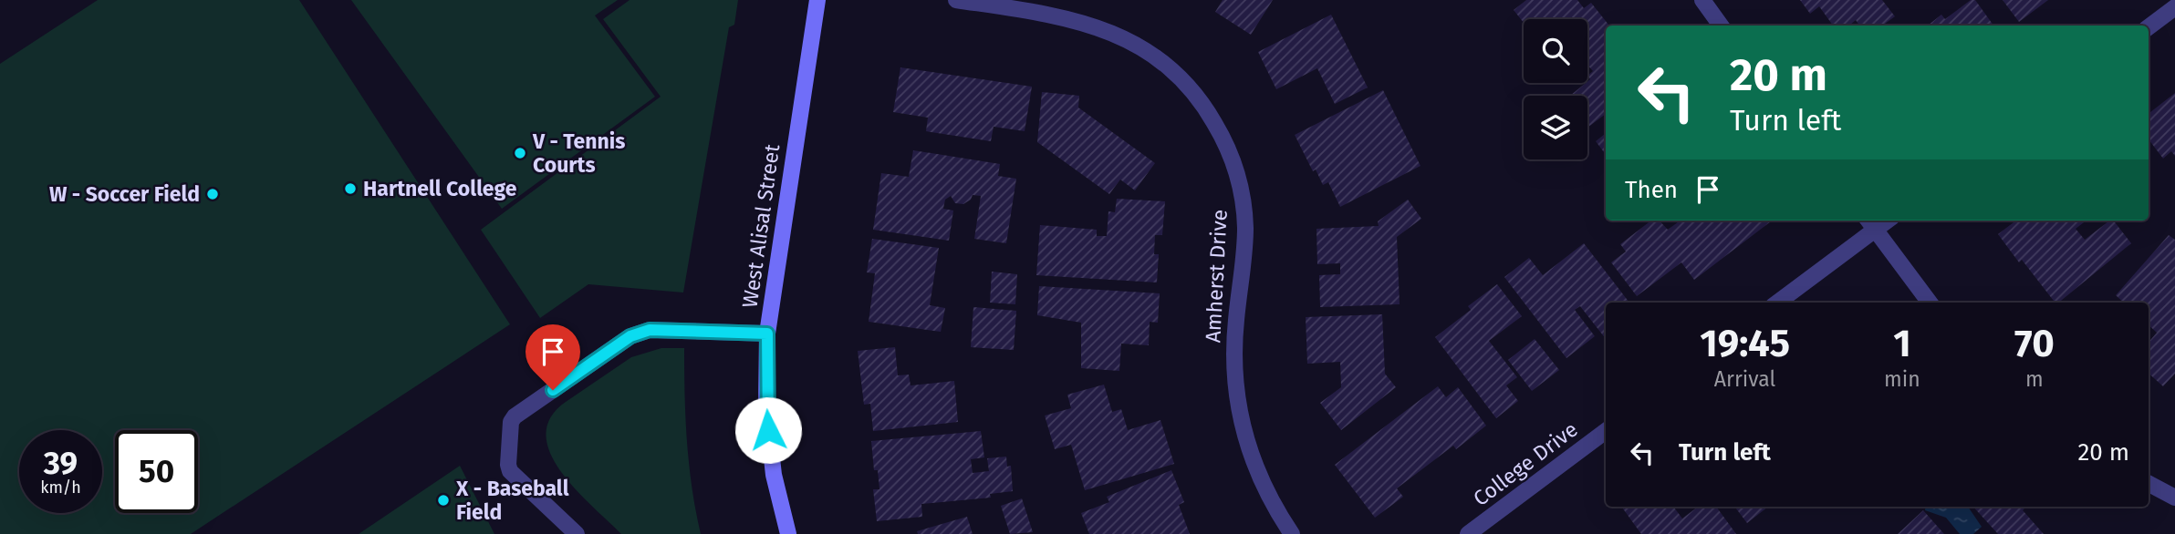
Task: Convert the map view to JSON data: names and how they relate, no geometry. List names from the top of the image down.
{
  "streets": {
    "main road": ["West Alisal Street"],
    "street": ["Amherst Drive", "College Drive"]
  },
  "places": [
    "V - Tennis Courts",
    "Hartnell College",
    "W - Soccer Field",
    "X - Baseball Field"
  ],
  "page": {
    "turn": ["20 m", "Turn left"],
    "then": "Then",
    "eta": [
      "19:45",
      "Arrival",
      "1",
      "min",
      "70",
      "m"
    ],
    "list": [
      {
        "name": "Turn left",
        "value": "20 m"
      }
    ],
    "speed": "39 km/h",
    "limit": "50"
  }
}
